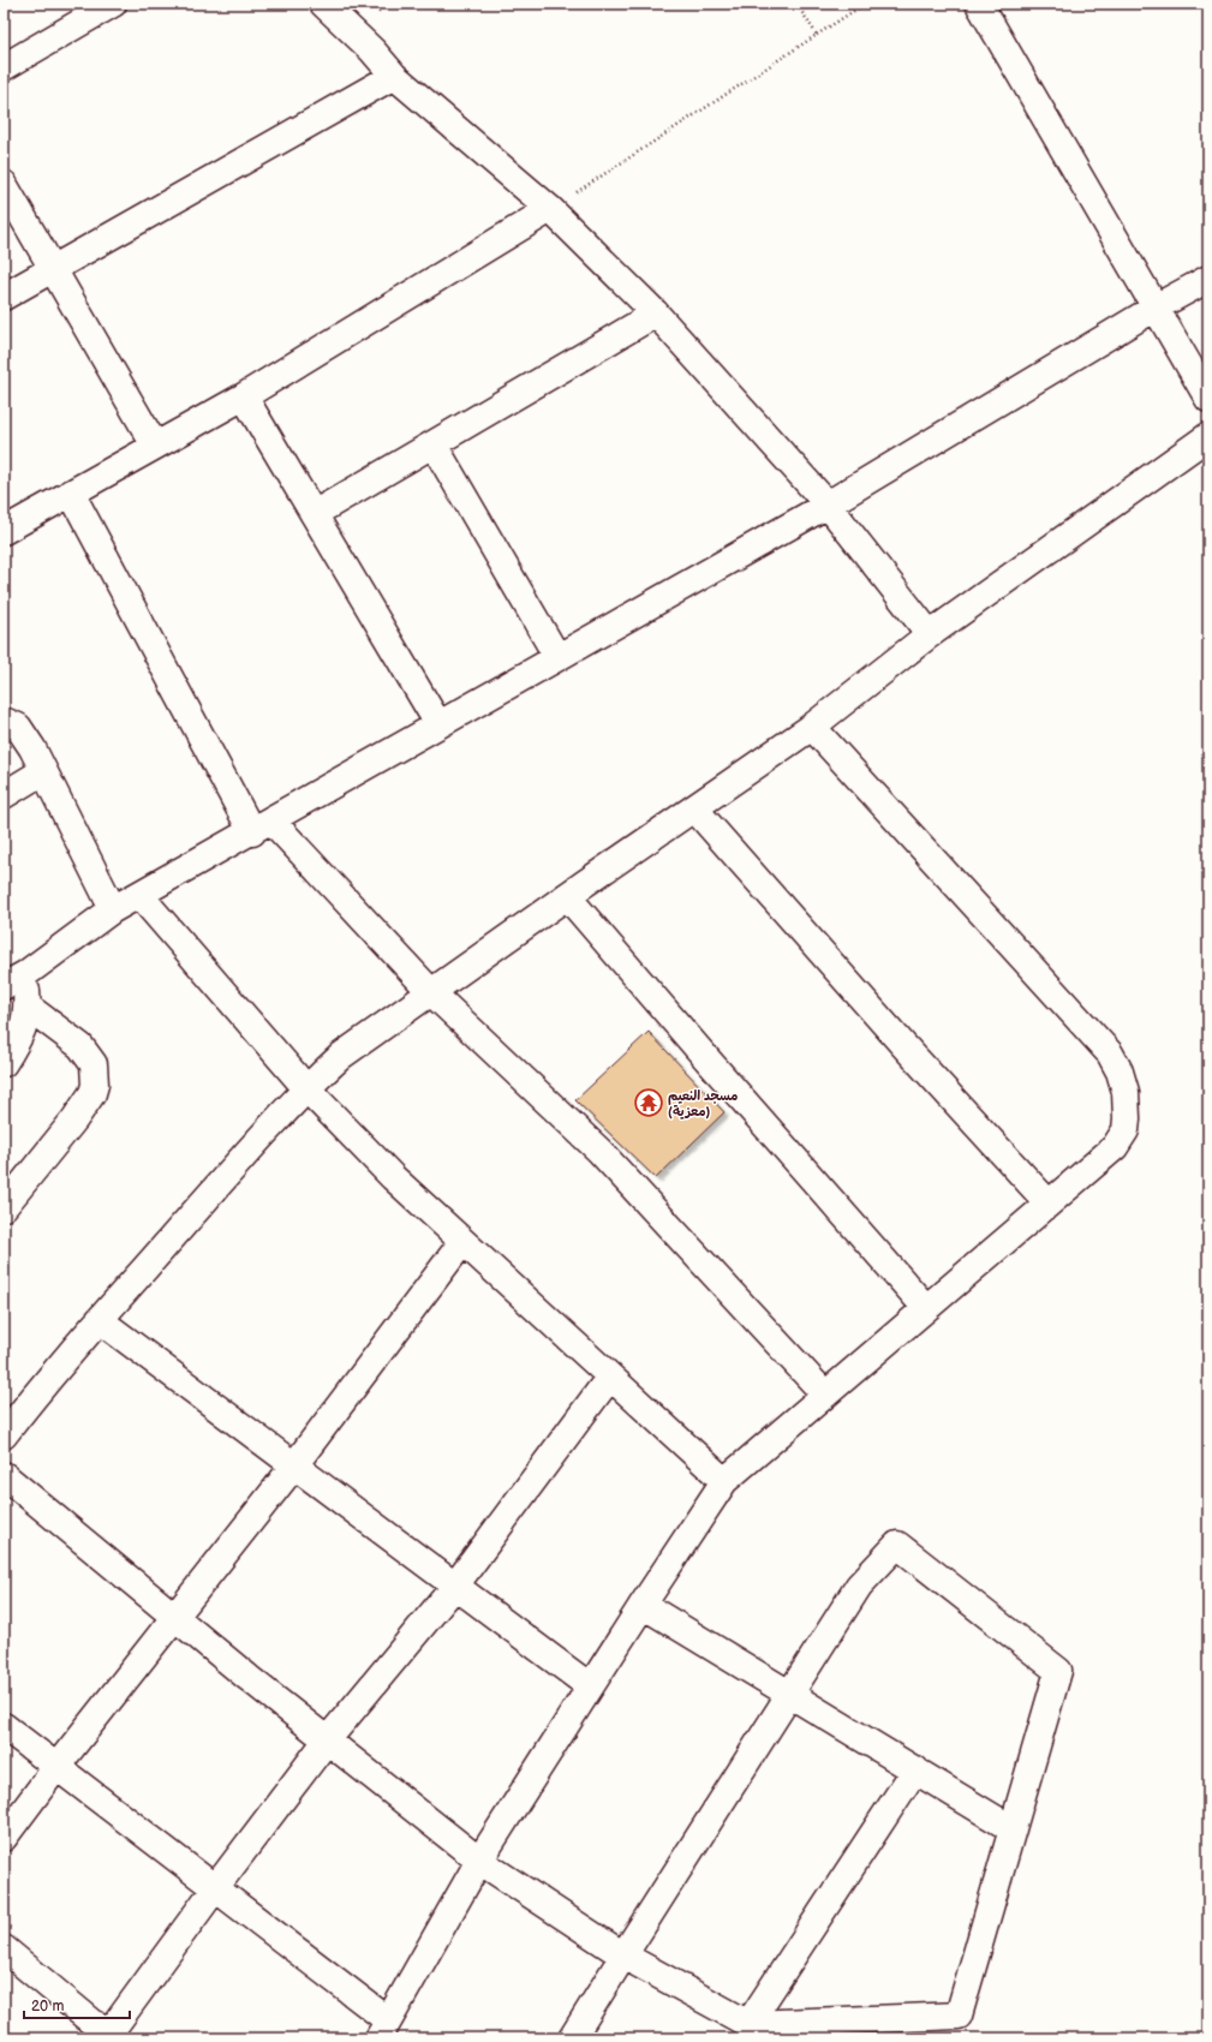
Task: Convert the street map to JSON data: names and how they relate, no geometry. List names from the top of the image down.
{
  "places": {
    "temple": ["مسجد النعيم (معزية)"]
  },
  "scale_bar": "20 m"
}
